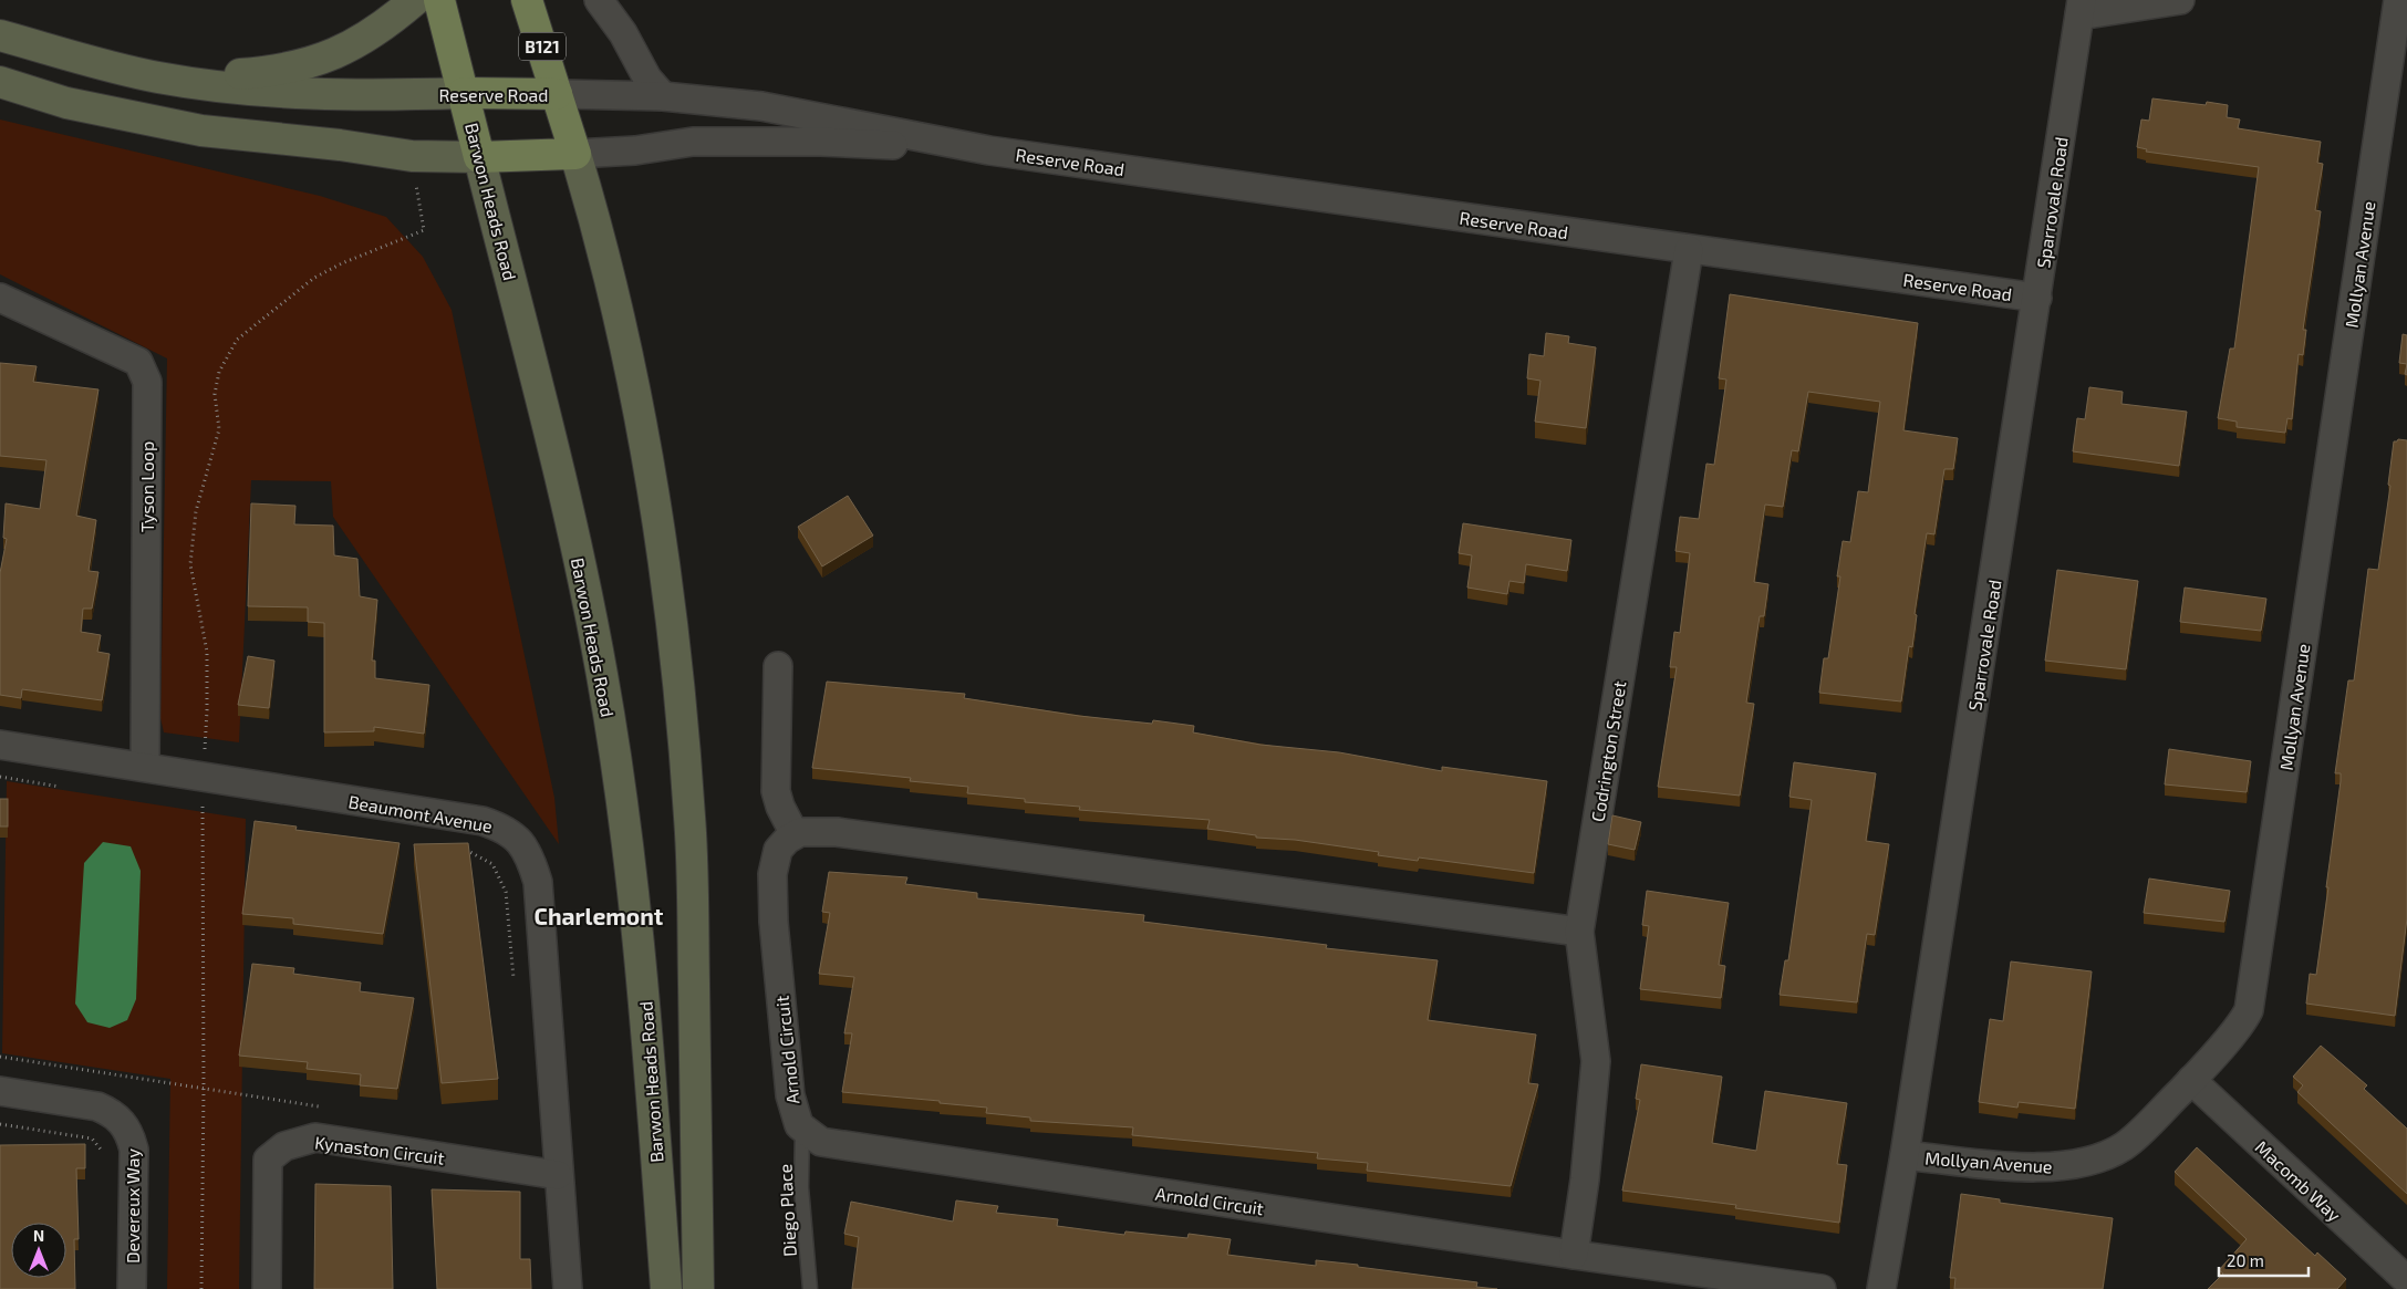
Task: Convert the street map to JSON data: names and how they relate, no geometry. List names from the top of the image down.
{
  "streets": {
    "main road": ["B121", "Reserve Road", "Barwon Heads Road"],
    "street": [
      "Sparrovale Road",
      "Mollyan Avenue",
      "Tyson Loop",
      "Codrington Street",
      "Beaumont Avenue",
      "Arnold Circuit",
      "Kynaston Circuit",
      "Macomb Way",
      "Devereux Way"
    ],
    "lane": ["Diego Place"]
  },
  "crossings": [
    ["B121", "Reserve Road"],
    ["Reserve Road", "Barwon Heads Road"],
    ["Reserve Road", "Sparrovale Road"],
    ["Reserve Road", "Codrington Street"],
    ["Sparrovale Road", "Mollyan Avenue"],
    ["Mollyan Avenue", "Macomb Way"],
    ["Tyson Loop", "Beaumont Avenue"],
    ["Codrington Street", "Arnold Circuit"],
    ["Beaumont Avenue", "Kynaston Circuit"],
    ["Arnold Circuit", "Diego Place"]
  ],
  "districts": ["Charlemont"],
  "scale_bar": "20 m",
  "north": "top"
}
